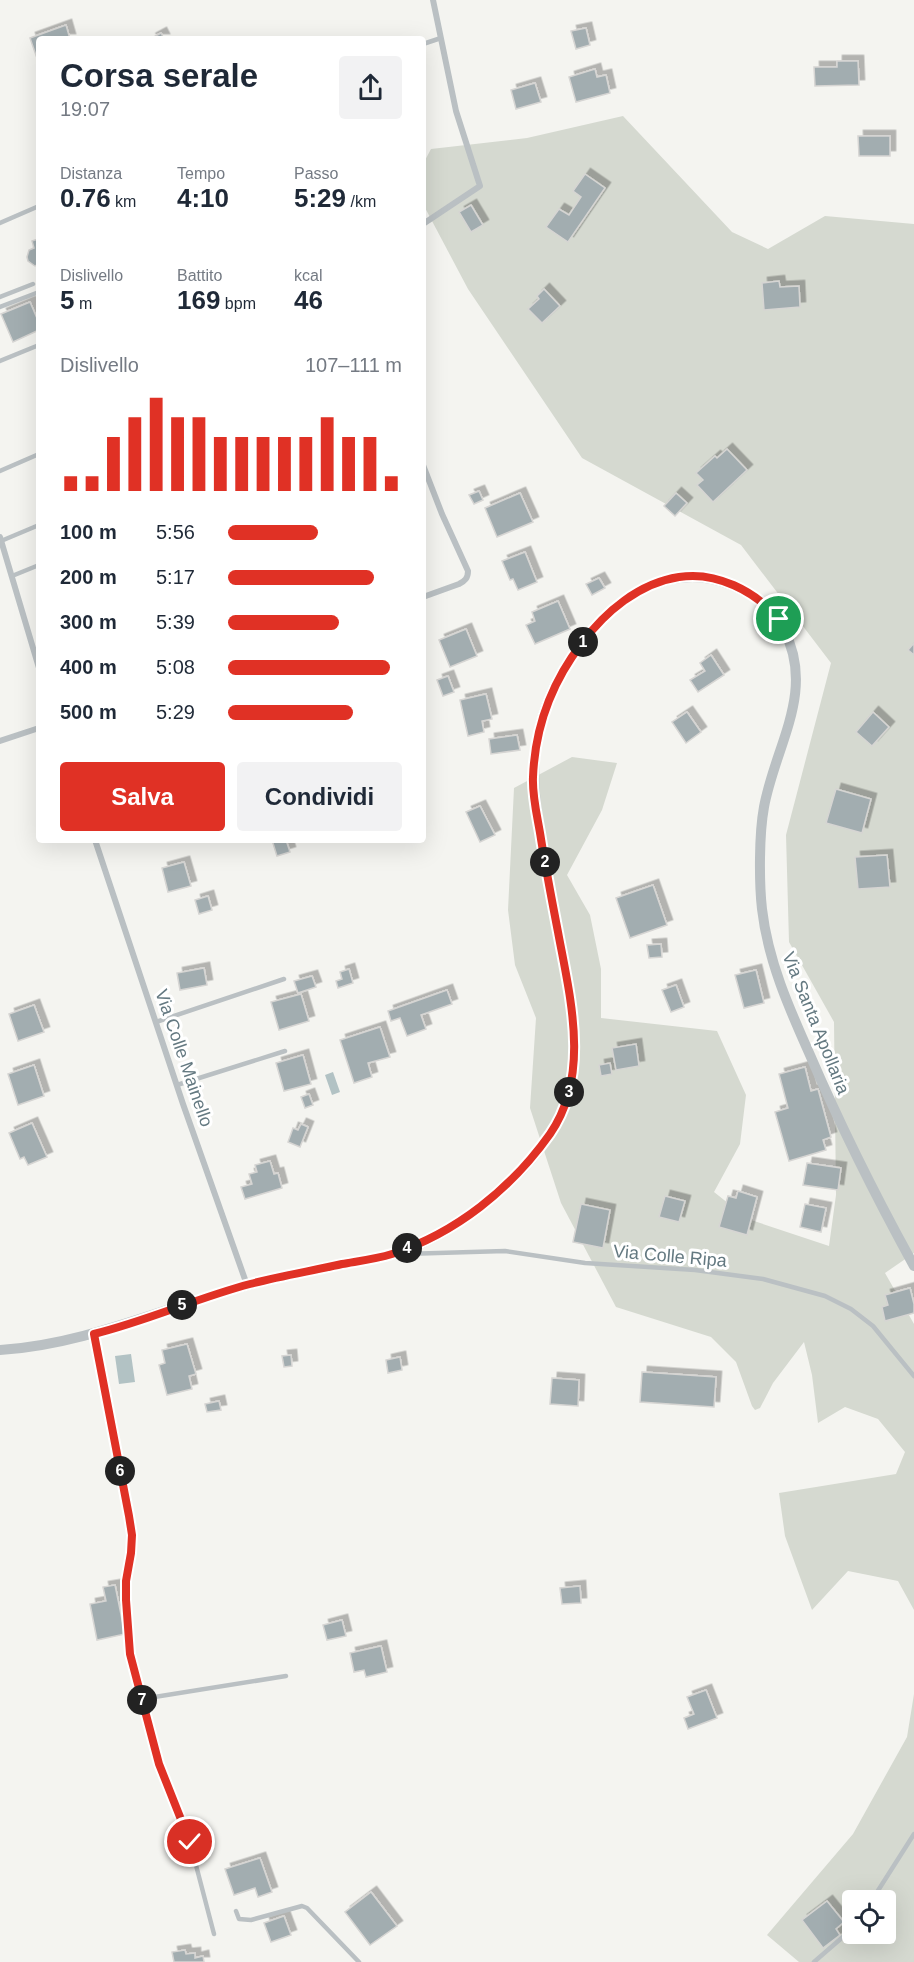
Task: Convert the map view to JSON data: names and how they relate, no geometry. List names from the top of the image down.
{
  "streets": {
    "street": ["Via Santa Apollaria", "Via Colle Mainello"],
    "lane": ["Via Colle Ripa"]
  },
  "crossings": [
    ["Via Santa Apollaria", "Via Colle Mainello"],
    ["Via Santa Apollaria", "Via Colle Ripa"]
  ],
  "page": {
    "heading": ["Corsa serale", "19:07"],
    "stats": [
      ["Distanza", "0.76 km"],
      ["Tempo", "4:10"],
      ["Passo", "5:29 /km"],
      ["Dislivello", "5 m"],
      ["Battito", "169 bpm"],
      ["kcal", "46"]
    ],
    "chart": ["Dislivello", "107–111 m"],
    "list": [
      {
        "name": "100 m",
        "note": "5:56"
      },
      {
        "name": "200 m",
        "note": "5:17"
      },
      {
        "name": "300 m",
        "note": "5:39"
      },
      {
        "name": "400 m",
        "note": "5:08"
      },
      {
        "name": "500 m",
        "note": "5:29"
      }
    ],
    "pins": [
      "1",
      "2",
      "3",
      "4",
      "5",
      "6",
      "7"
    ],
    "buttons": ["Salva", "Condividi"]
  }
}
